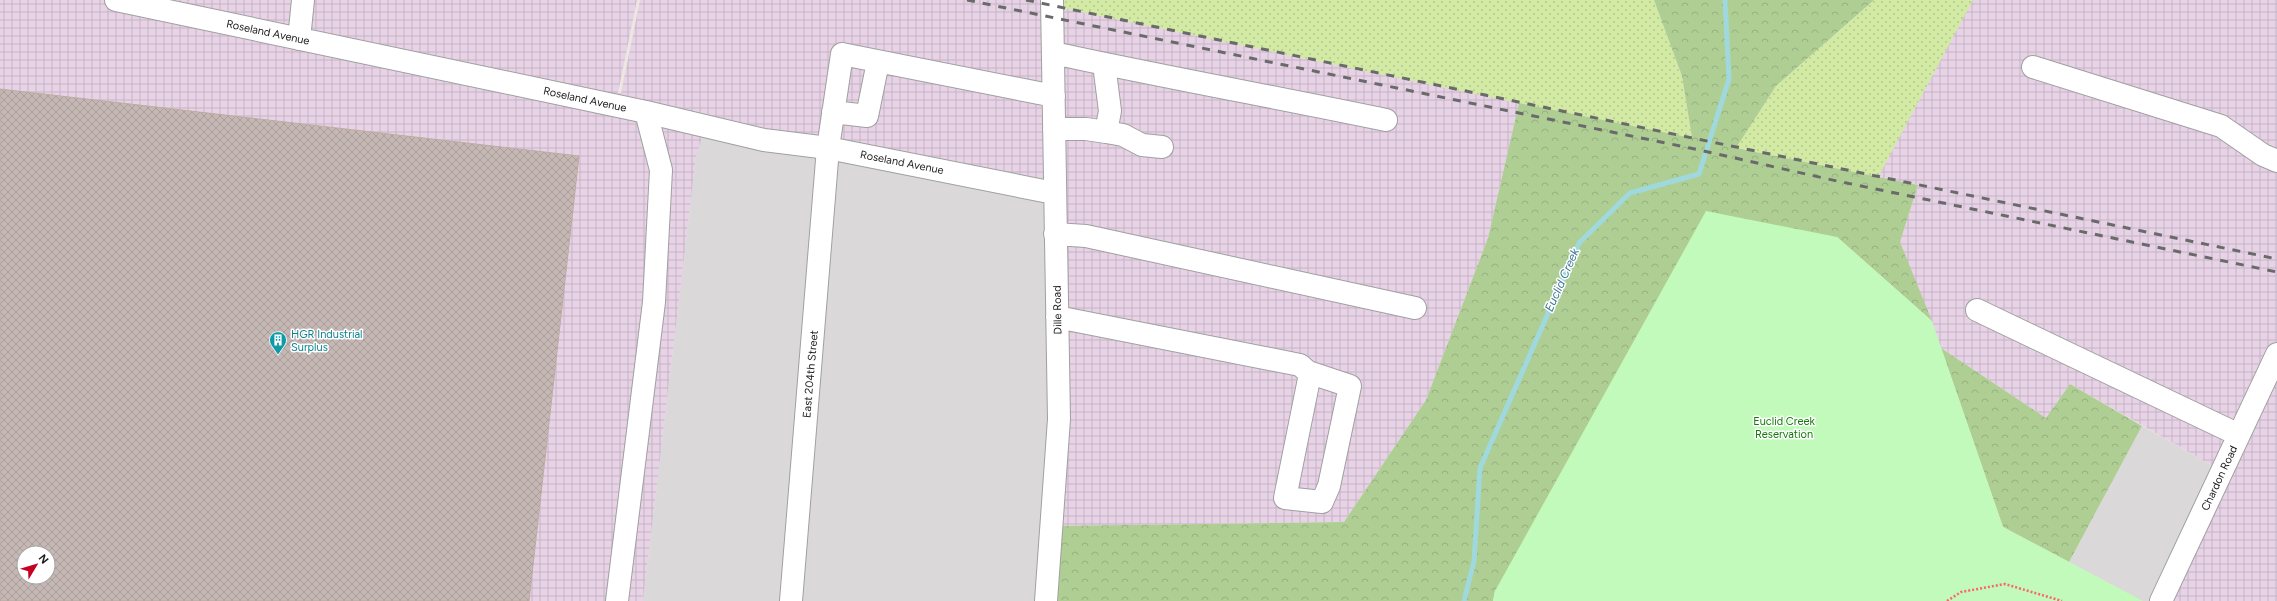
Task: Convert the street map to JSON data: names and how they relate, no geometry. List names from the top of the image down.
{
  "streets": {
    "street": [
      "Roseland Avenue",
      "Dille Road",
      "East 204th Street",
      "Chardon Road"
    ]
  },
  "crossings": [
    ["Roseland Avenue", "Dille Road"],
    ["Roseland Avenue", "East 204th Street"]
  ],
  "water": ["Euclid Creek"],
  "parks": ["Euclid Creek Reservation"],
  "places": {
    "building": ["HGR Industrial Surplus"]
  },
  "north": "top right"
}
